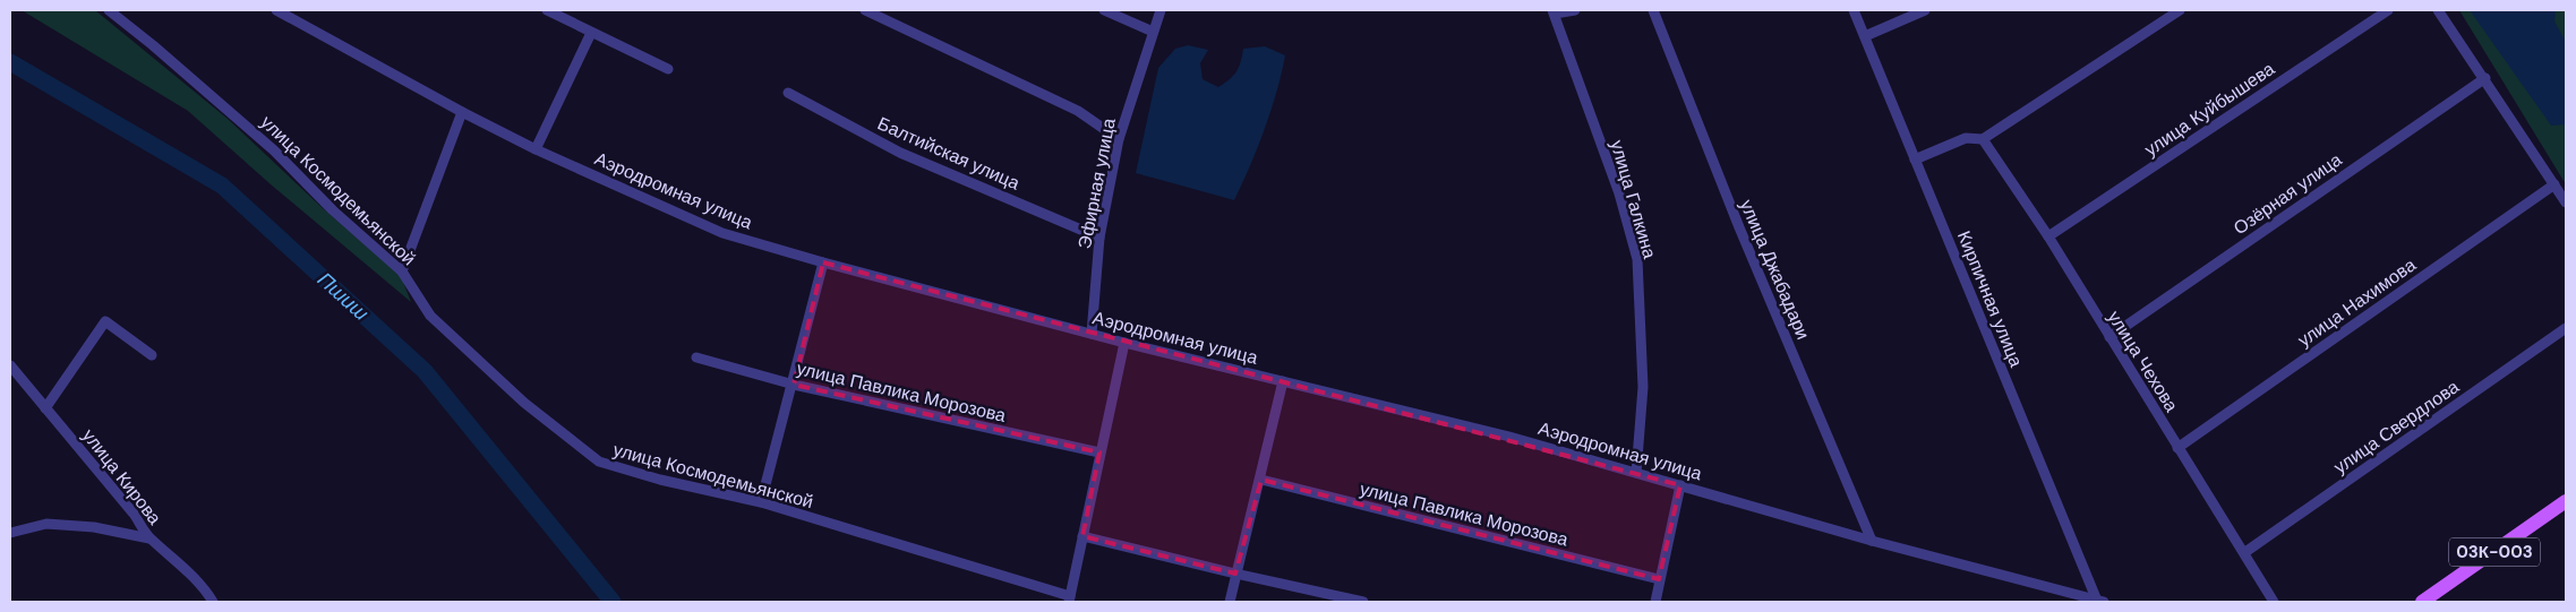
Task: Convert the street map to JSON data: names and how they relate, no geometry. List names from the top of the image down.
{
  "streets": {
    "main road": ["03К-003"],
    "street": [
      "улица Куйбышева",
      "Балтийская улица",
      "Эфирная улица",
      "улица Космодемьянской",
      "Аэродромная улица",
      "Озёрная улица",
      "улица Галкина",
      "улица Джабадари",
      "Кирпичная улица",
      "улица Нахимова",
      "улица Чехова",
      "улица Павлика Морозова",
      "улица Свердлова",
      "улица Кирова"
    ]
  },
  "crossings": [
    ["улица Куйбышева", "улица Чехова"],
    ["Балтийская улица", "Эфирная улица"],
    ["Эфирная улица", "Аэродромная улица"],
    ["Аэродромная улица", "улица Галкина"],
    ["Аэродромная улица", "улица Джабадари"],
    ["Аэродромная улица", "Кирпичная улица"],
    ["Озёрная улица", "улица Чехова"],
    ["улица Нахимова", "улица Чехова"],
    ["улица Чехова", "улица Свердлова"]
  ],
  "water": ["Пшиш"]
}
